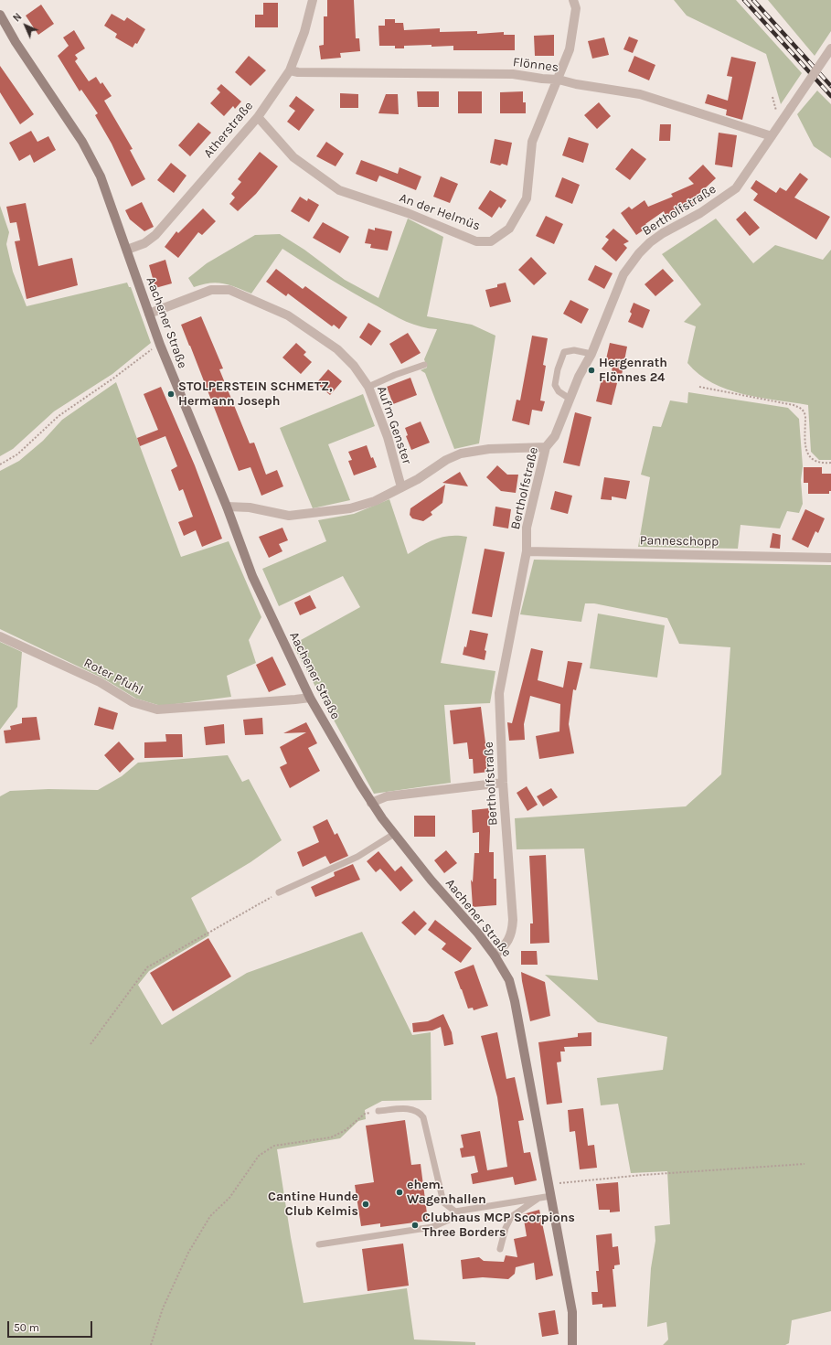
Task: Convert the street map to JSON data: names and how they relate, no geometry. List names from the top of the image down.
{
  "streets": {
    "street": [
      "Flönnes",
      "Atherstraße",
      "Bertholfstraße",
      "An der Helmüs",
      "Aachener Straße",
      "Auf'm Genster",
      "Panneschopp",
      "Roter Pfuhl"
    ]
  },
  "crossings": [
    ["Flönnes", "Atherstraße"],
    ["Flönnes", "Bertholfstraße"],
    ["Flönnes", "An der Helmüs"],
    ["Atherstraße", "An der Helmüs"],
    ["Atherstraße", "Aachener Straße"],
    ["Bertholfstraße", "Aachener Straße"],
    ["Bertholfstraße", "Auf'm Genster"],
    ["Bertholfstraße", "Panneschopp"],
    ["Aachener Straße", "Auf'm Genster"],
    ["Aachener Straße", "Roter Pfuhl"]
  ],
  "places": [
    "Hergenrath Flönnes 24",
    "STOLPERSTEIN SCHMETZ, Hermann Joseph",
    "ehem. Wagenhallen",
    "Cantine Hunde Club Kelmis",
    "Clubhaus MCP Scorpions Three Borders"
  ],
  "scale_bar": "50 m",
  "north": "top left"
}
